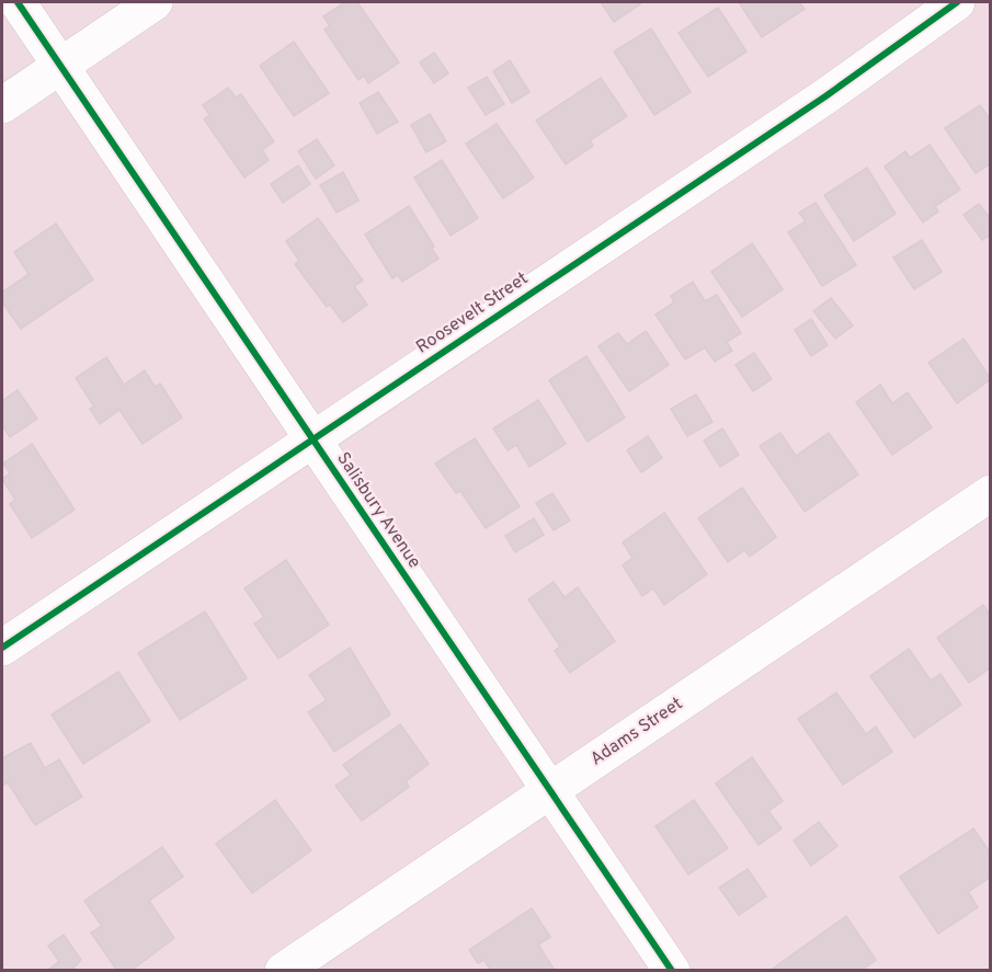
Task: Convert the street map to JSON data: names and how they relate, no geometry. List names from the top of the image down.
{
  "streets": {
    "street": ["Roosevelt Street", "Salisbury Avenue", "Adams Street"]
  },
  "crossings": [
    ["Roosevelt Street", "Salisbury Avenue"],
    ["Salisbury Avenue", "Adams Street"]
  ]
}
